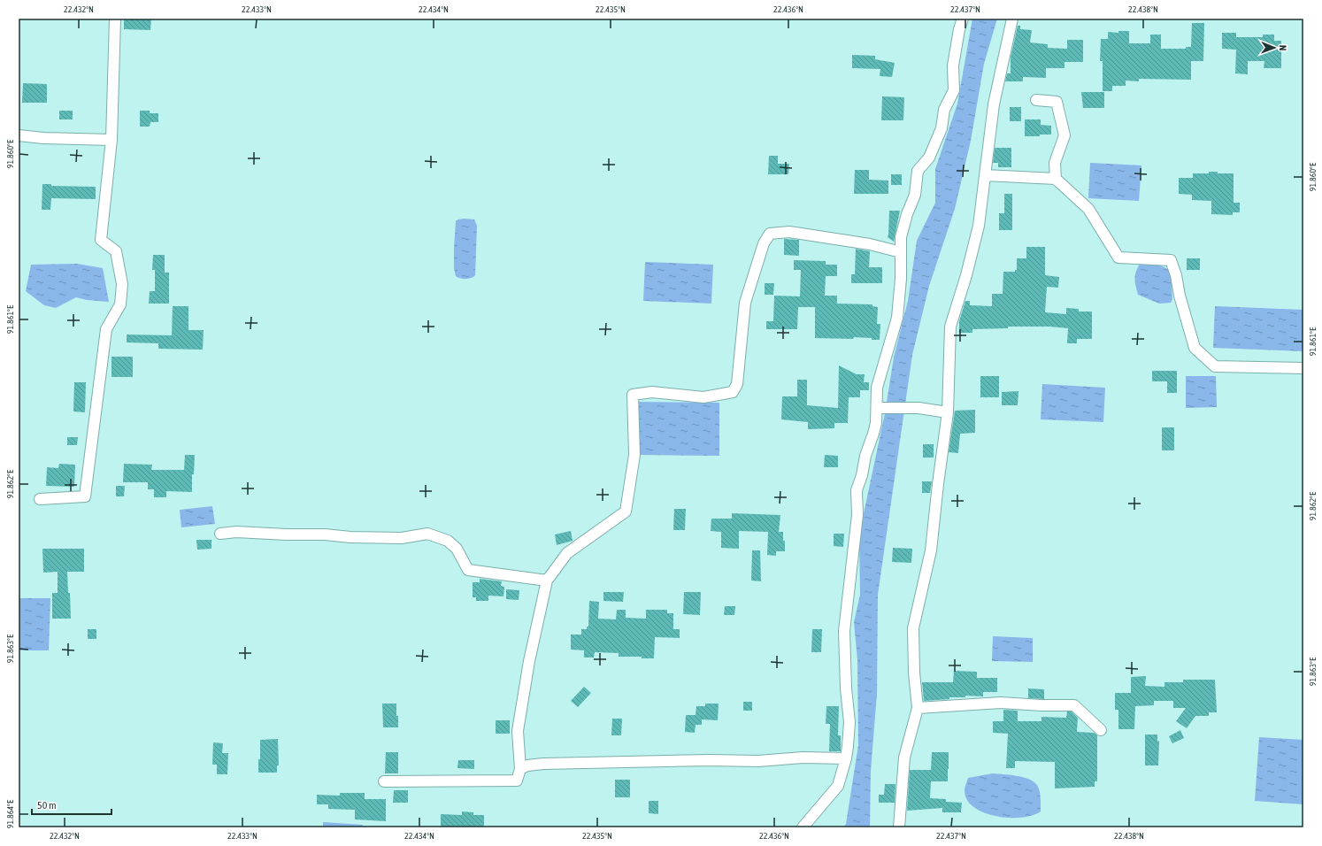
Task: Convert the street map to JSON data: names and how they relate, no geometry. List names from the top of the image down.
{
  "scale_bar": "50 m",
  "north": "right",
  "coordinates": [
    "22.432°N",
    "22.433°N",
    "22.434°N",
    "22.435°N",
    "22.436°N",
    "22.437°N",
    "22.438°N",
    "91.860°E",
    "91.861°E",
    "91.862°E",
    "91.863°E",
    "91.864°E"
  ]
}
